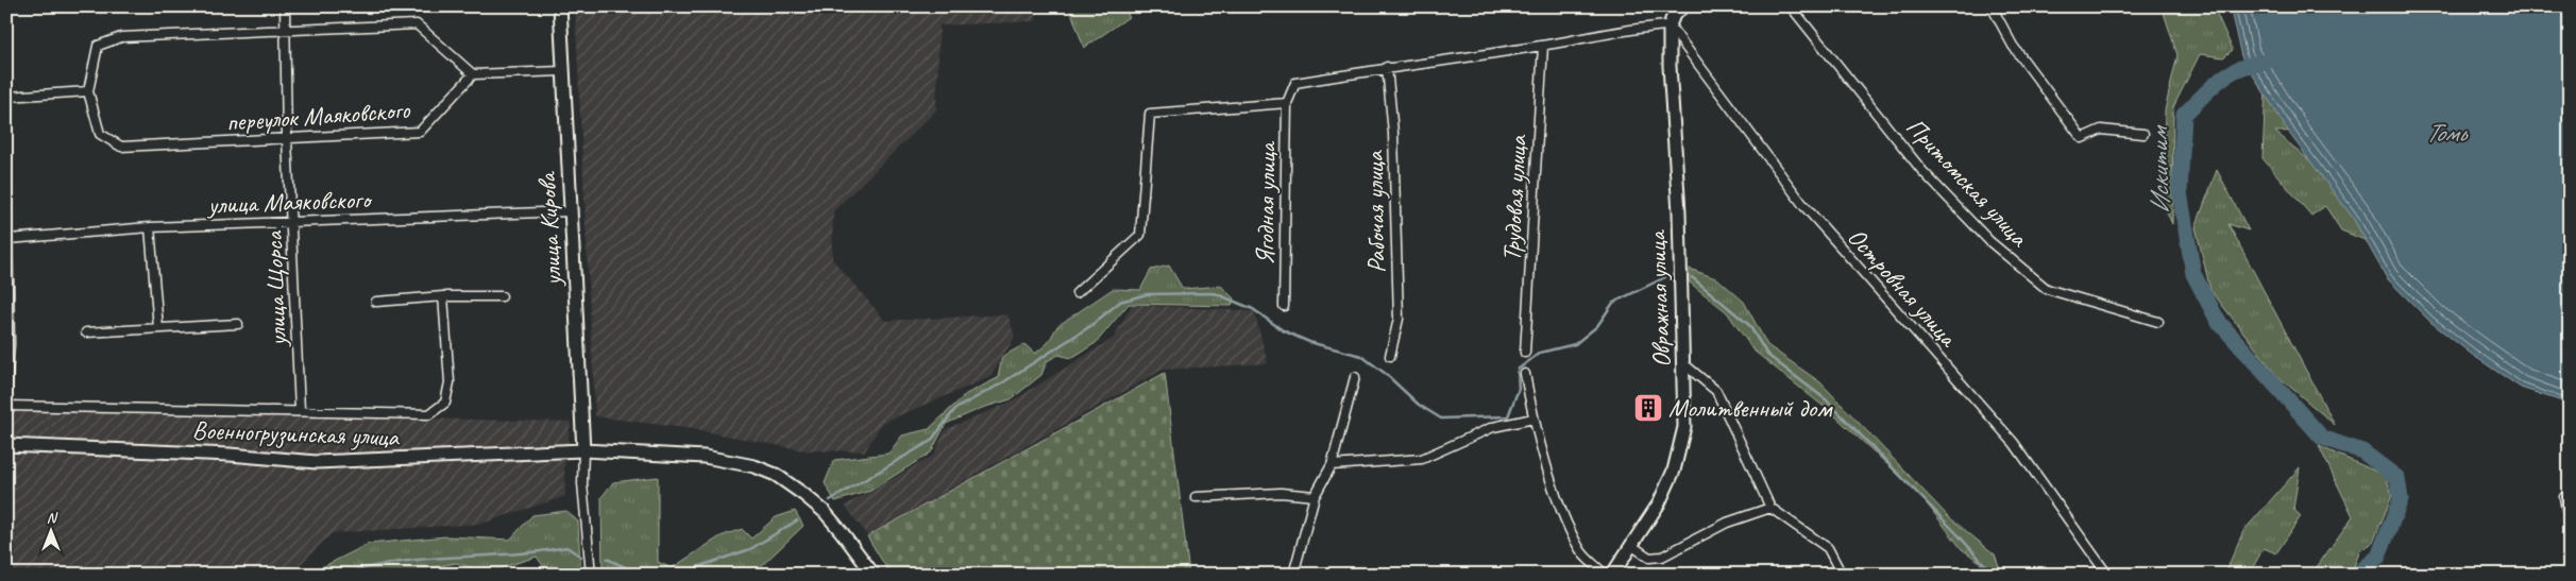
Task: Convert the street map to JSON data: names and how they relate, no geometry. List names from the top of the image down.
{
  "streets": {
    "street": [
      "переулок Маяковского",
      "Притомская улица",
      "Трудовая улица",
      "улица Маяковского",
      "Ягодная улица",
      "Рабочая улица",
      "улица Кирова",
      "Островная улица",
      "улица Щорса",
      "Овражная улица",
      "Военногрузинская улица"
    ]
  },
  "crossings": [
    ["переулок Маяковского", "улица Щорса"],
    ["улица Маяковского", "улица Кирова"],
    ["улица Маяковского", "улица Щорса"],
    ["улица Кирова", "Военногрузинская улица"],
    ["Островная улица", "Овражная улица"]
  ],
  "water": ["Томь", "Искитим"],
  "places": {
    "building": ["Молитвенный дом"]
  },
  "north": "top"
}
